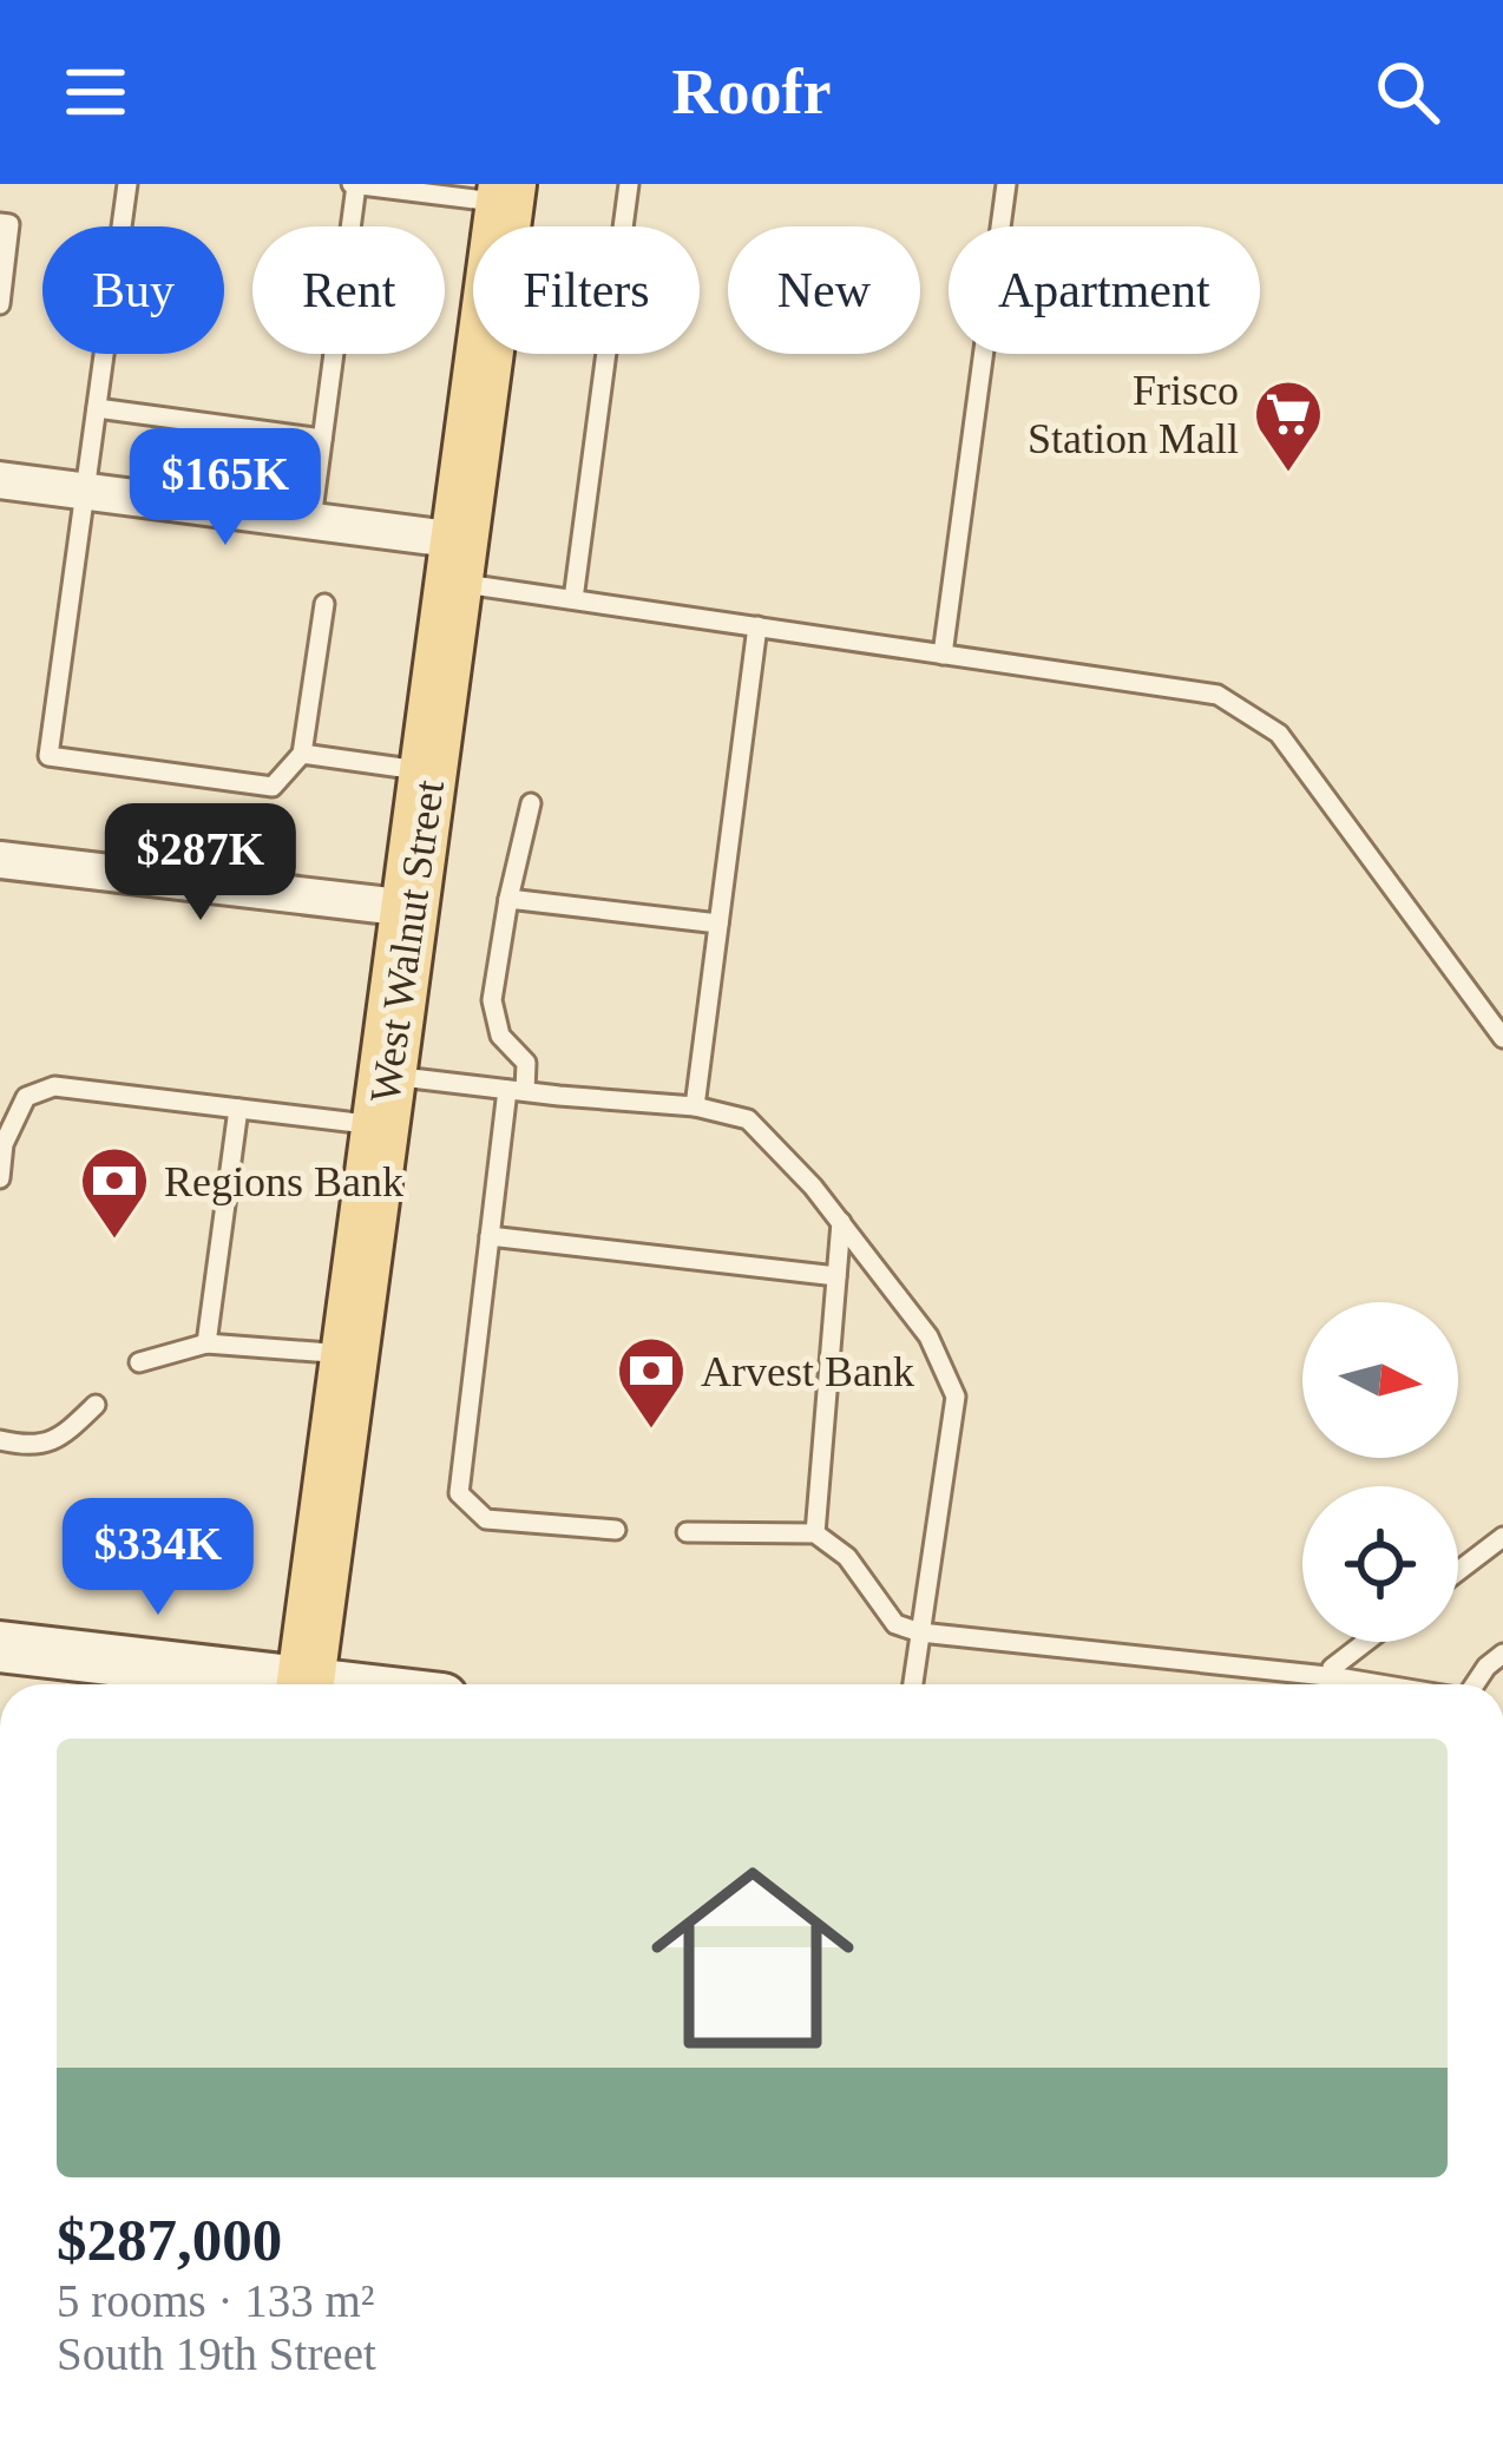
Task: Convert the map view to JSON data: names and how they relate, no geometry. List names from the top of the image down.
{
  "streets": {
    "main road": ["West Walnut Street"]
  },
  "places": {
    "supermarket": ["Frisco Station Mall"],
    "bank": ["Regions Bank", "Arvest Bank"]
  },
  "north": "right",
  "page": {
    "header": "Roofr",
    "chip": [
      "Buy",
      "Rent",
      "Filters",
      "New",
      "Apartment"
    ],
    "price": ["$165K", "$287K", "$334K"],
    "list": [
      {
        "name": "$287,000",
        "note": "5 rooms · 133 m² · South 19th Street"
      }
    ]
  }
}
